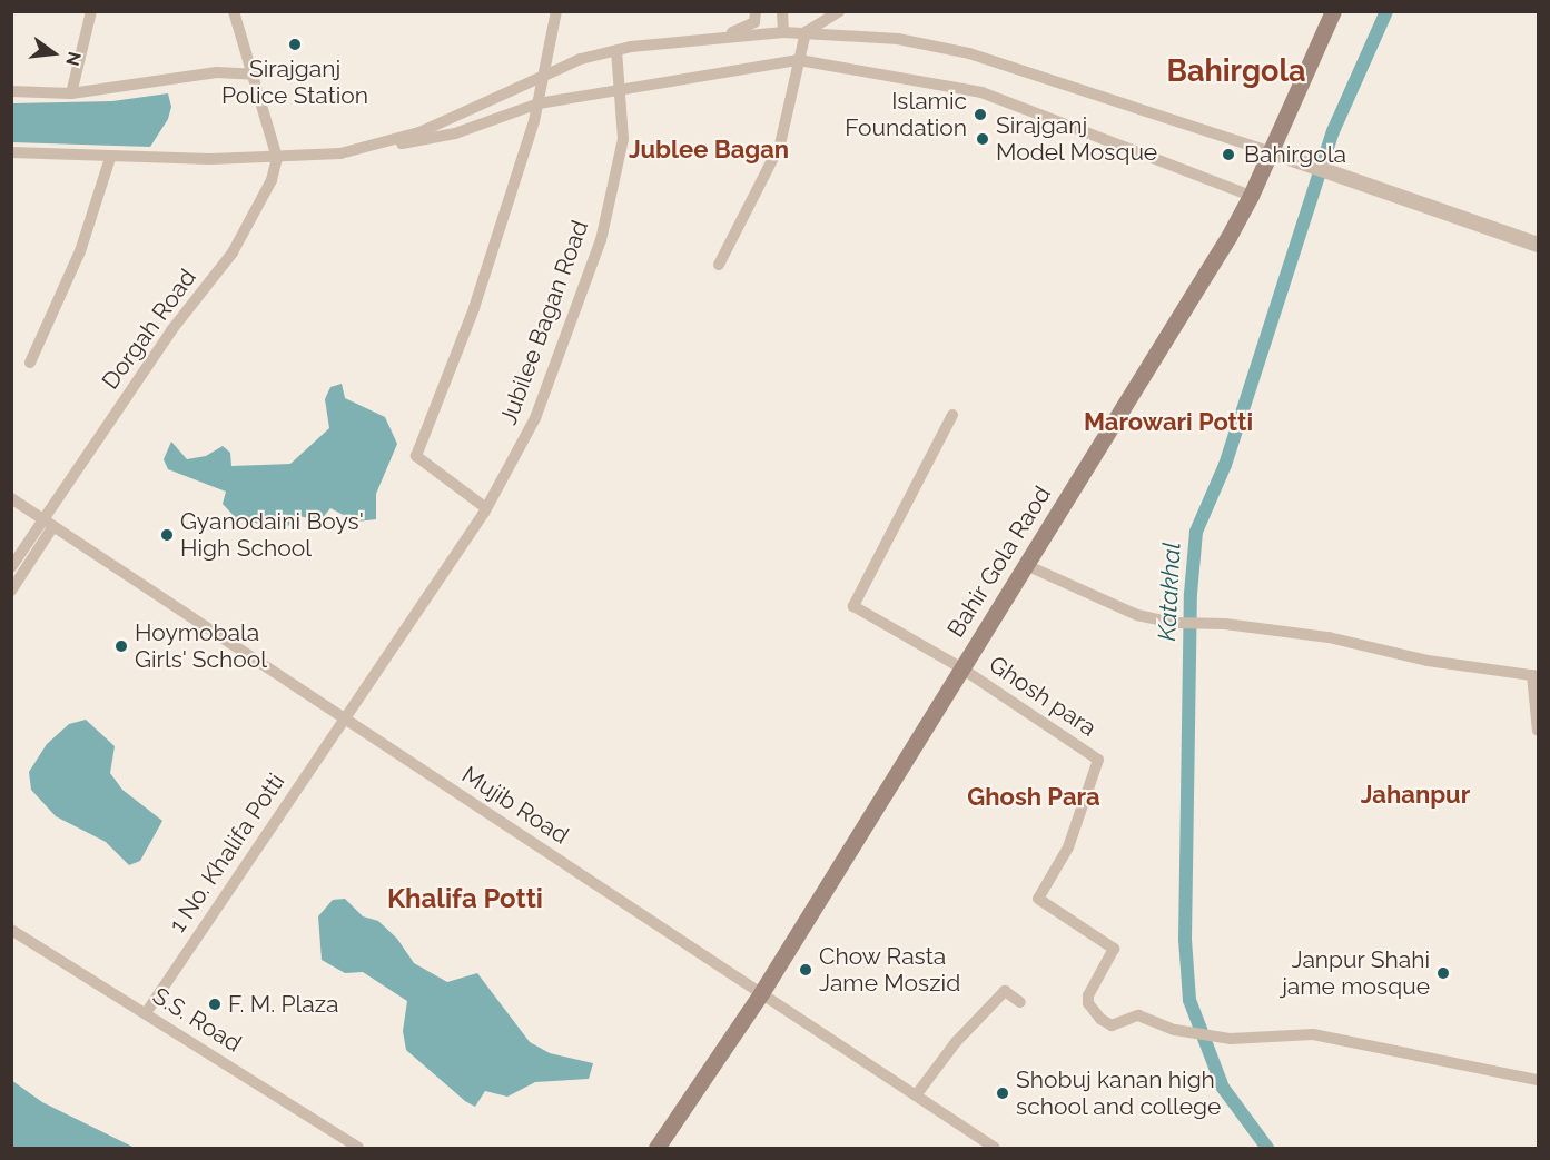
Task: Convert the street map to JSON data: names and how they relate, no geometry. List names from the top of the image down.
{
  "streets": {
    "main road": ["Bahir Gola Raod"],
    "street": [
      "Jubilee Bagan Road",
      "Dorgah Road",
      "Ghosh para",
      "Mujib Road",
      "1 No. Khalifa Potti",
      "S.S. Road"
    ]
  },
  "crossings": [
    ["Jubilee Bagan Road", "Mujib Road"],
    ["Jubilee Bagan Road", "1 No. Khalifa Potti"],
    ["Dorgah Road", "Mujib Road"],
    ["Bahir Gola Raod", "Ghosh para"],
    ["Bahir Gola Raod", "Mujib Road"],
    ["Mujib Road", "1 No. Khalifa Potti"],
    ["1 No. Khalifa Potti", "S.S. Road"]
  ],
  "districts": [
    "Bahirgola",
    "Jublee Bagan",
    "Marowari Potti",
    "Jahanpur",
    "Ghosh Para",
    "Khalifa Potti"
  ],
  "water": ["Katakhal"],
  "places": [
    "Sirajganj Police Station",
    "Islamic Foundation",
    "Sirajganj Model Mosque",
    "Bahirgola",
    "Gyanodaini Boys' High School",
    "Hoymobala Girls' School",
    "Chow Rasta Jame Moszid",
    "Janpur Shahi jame mosque",
    "F. M. Plaza",
    "Shobuj kanan high school and college"
  ],
  "north": "right"
}
